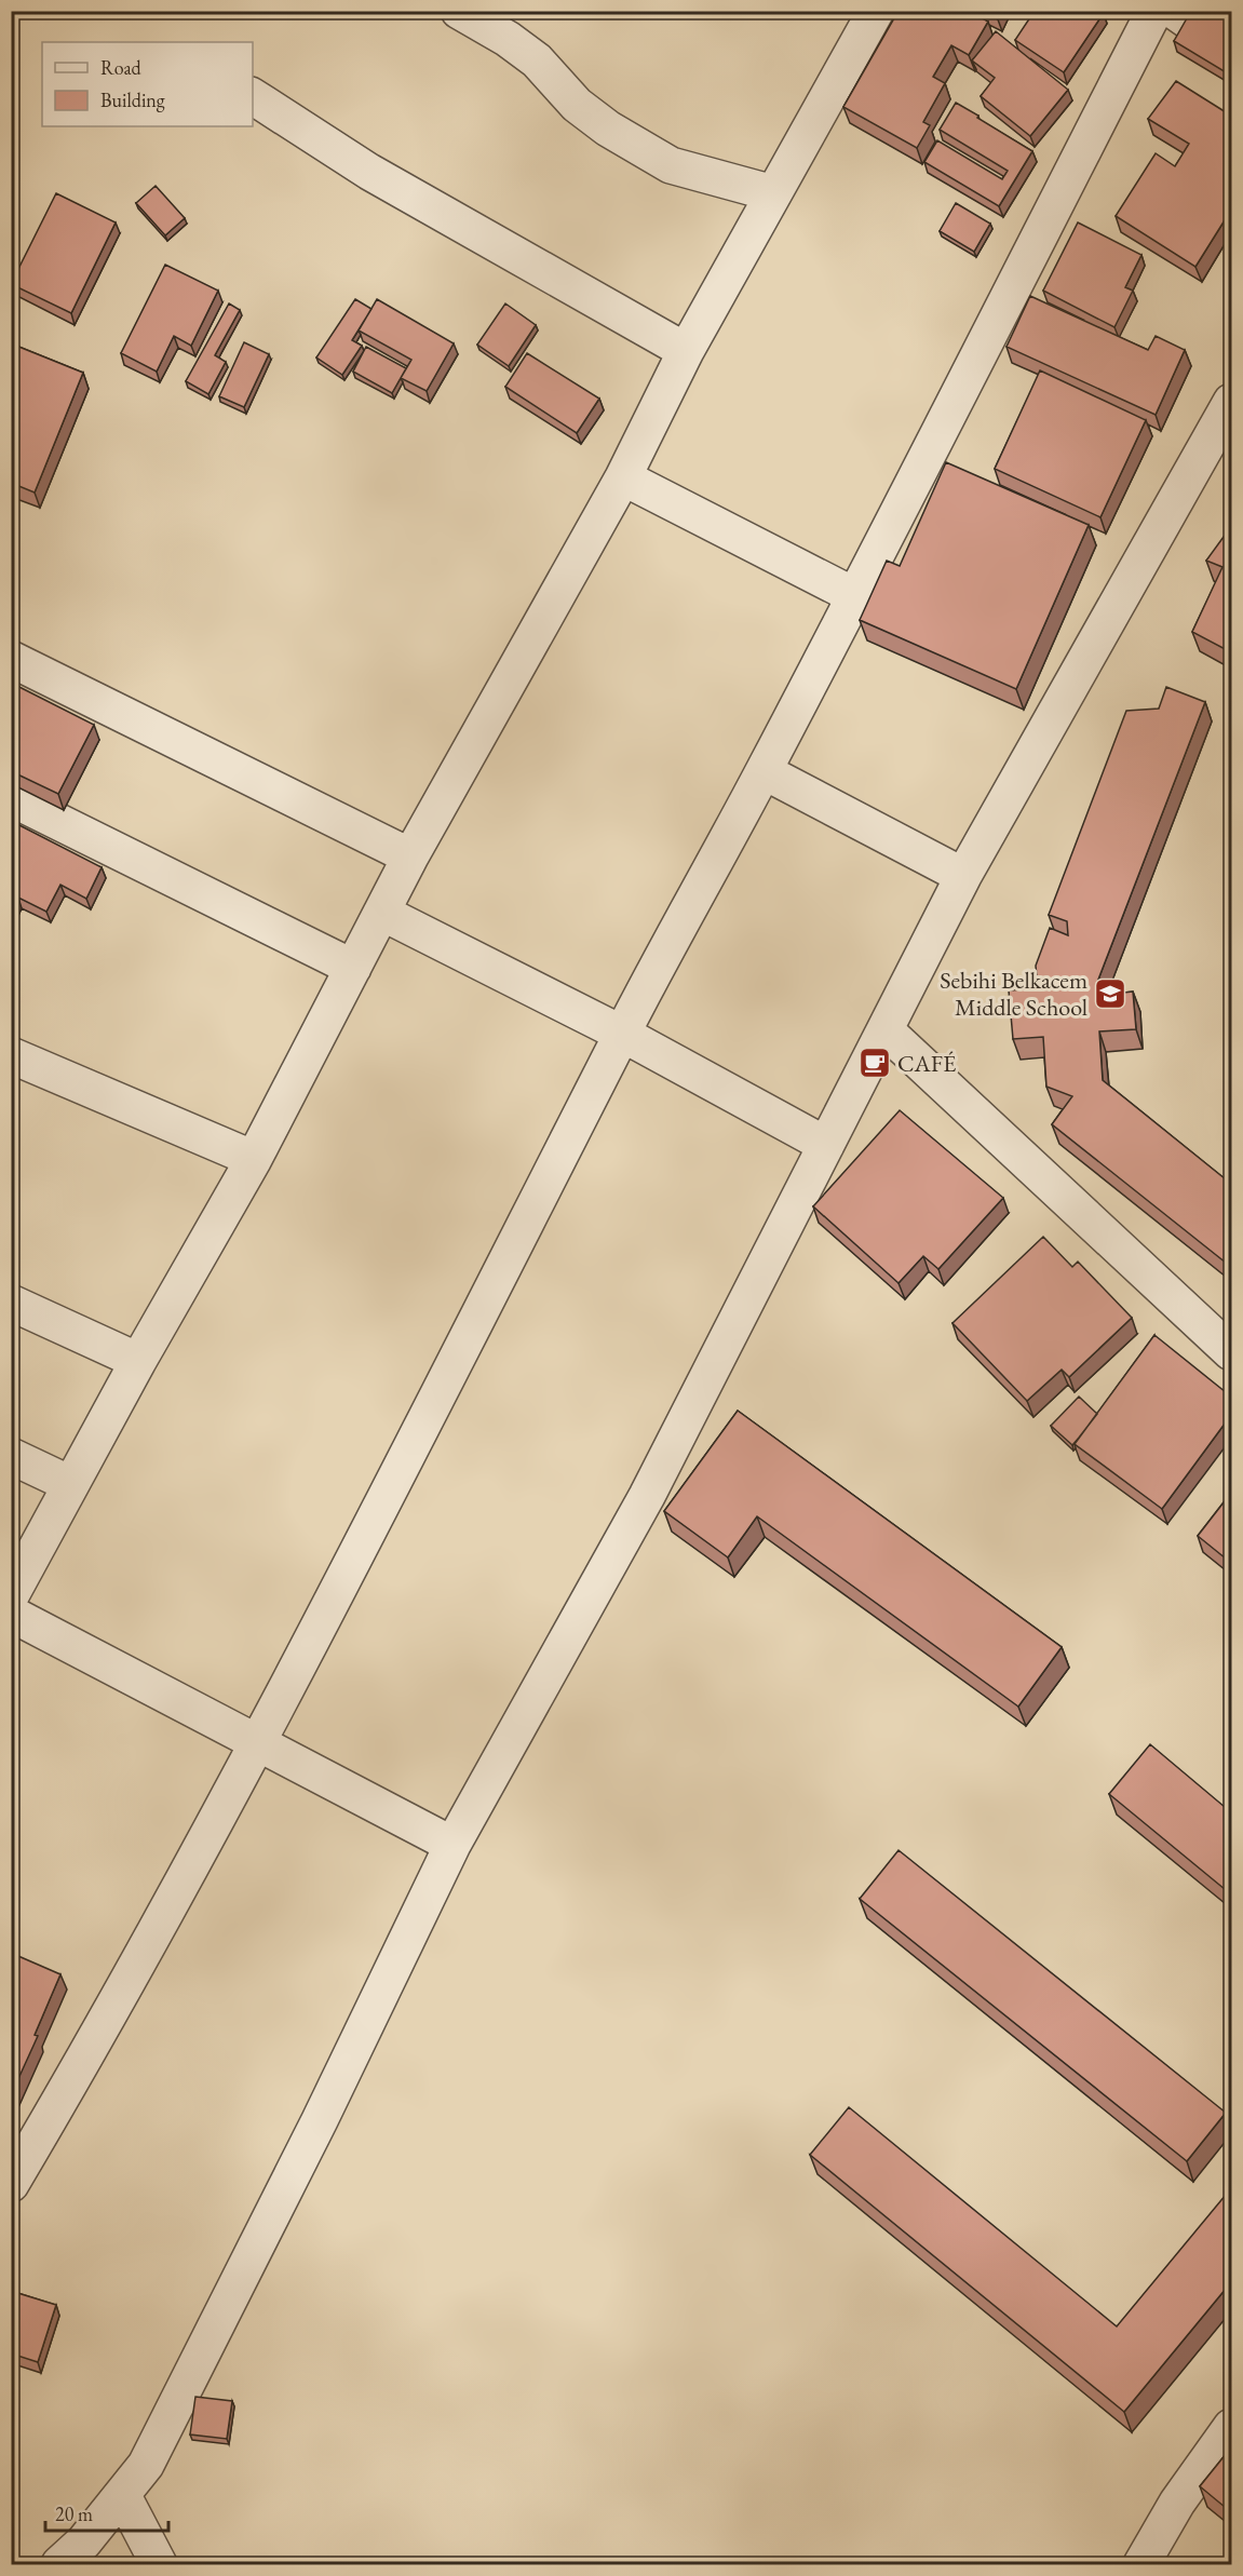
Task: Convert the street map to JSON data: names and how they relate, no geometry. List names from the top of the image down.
{
  "places": {
    "school or university": ["Sebihi Belkacem Middle School"],
    "cafe": ["CAFÉ"]
  },
  "legend": ["Road", "Building"],
  "scale_bar": "20 m"
}
